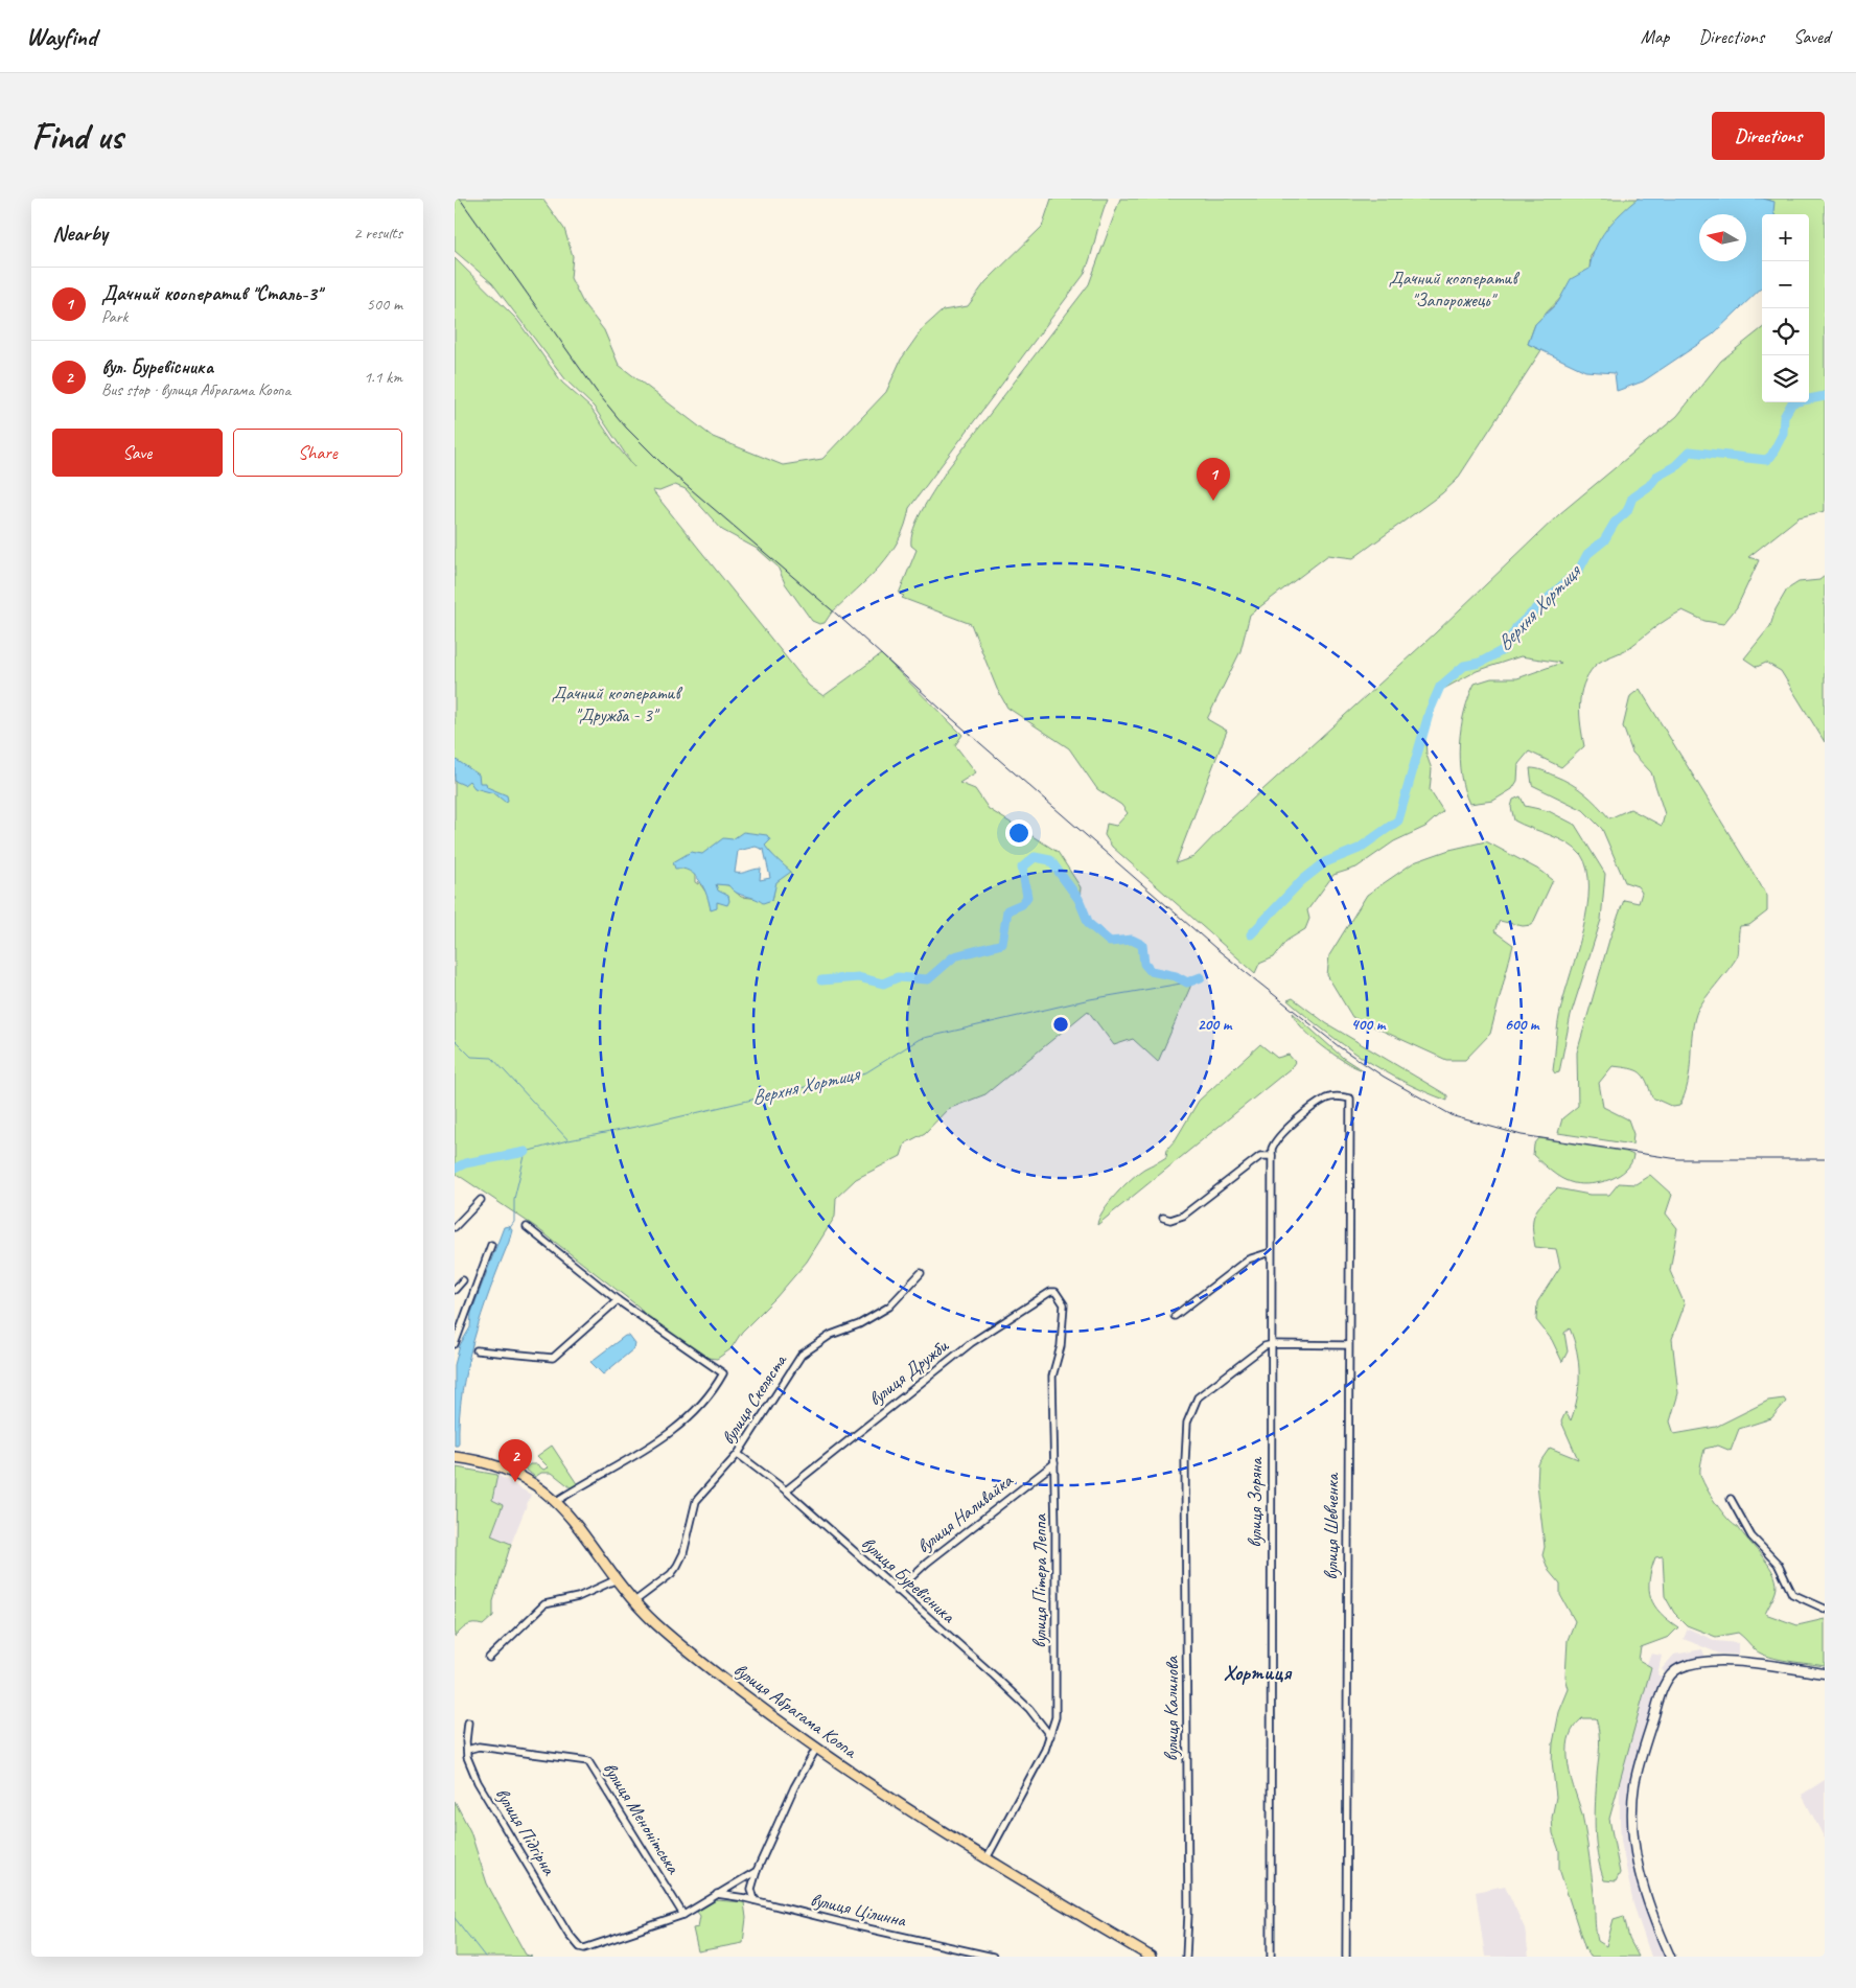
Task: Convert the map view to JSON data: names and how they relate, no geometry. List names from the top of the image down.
{
  "streets": {
    "main road": ["вулиця Абрагама Коопа"],
    "street": [
      "вулиця Дружби",
      "вулиця Скеляста",
      "вулиця Зоряна",
      "вулиця Наливайка",
      "вулиця Шевченка",
      "вулиця Буревісника",
      "вулиця Пітера Леппа",
      "вулиця Калинова",
      "вулиця Менонітська",
      "вулиця Підгірна",
      "вулиця Цілинна"
    ]
  },
  "crossings": [
    ["вулиця Дружби", "вулиця Буревісника"],
    ["вулиця Дружби", "вулиця Пітера Леппа"],
    ["вулиця Скеляста", "вулиця Буревісника"],
    ["вулиця Скеляста", "вулиця Абрагама Коопа"],
    ["вулиця Зоряна", "вулиця Шевченка"],
    ["вулиця Зоряна", "вулиця Калинова"],
    ["вулиця Наливайка", "вулиця Буревісника"],
    ["вулиця Наливайка", "вулиця Пітера Леппа"],
    ["вулиця Буревісника", "вулиця Пітера Леппа"],
    ["вулиця Пітера Леппа", "вулиця Абрагама Коопа"],
    ["вулиця Менонітська", "вулиця Підгірна"]
  ],
  "districts": ["Хортиця"],
  "water": ["Верхня Хортиця"],
  "parks": ["Дачний кооператив \"Запорожець\"", "Дачний кооператив \"Дружба - 3\""],
  "north": "left",
  "page": {
    "header": "Wayfind",
    "nav": ["Map", "Directions", "Saved"],
    "buttons": [
      "Directions",
      ["Save", "Share"]
    ],
    "title": "Find us",
    "heading": ["Nearby", "2 results"],
    "map_buttons": ["+", "−"],
    "list": [
      {
        "mark": "1",
        "name": "Дачний кооператив \"Сталь-3\"",
        "note": "Park",
        "value": "500 m"
      },
      {
        "mark": "2",
        "name": "вул. Буревісника",
        "note": "Bus stop · вулиця Абрагама Коопа",
        "value": "1.1 km"
      }
    ],
    "pins": ["1", "2"]
  },
  "rings": ["200 m", "400 m", "600 m"]
}
